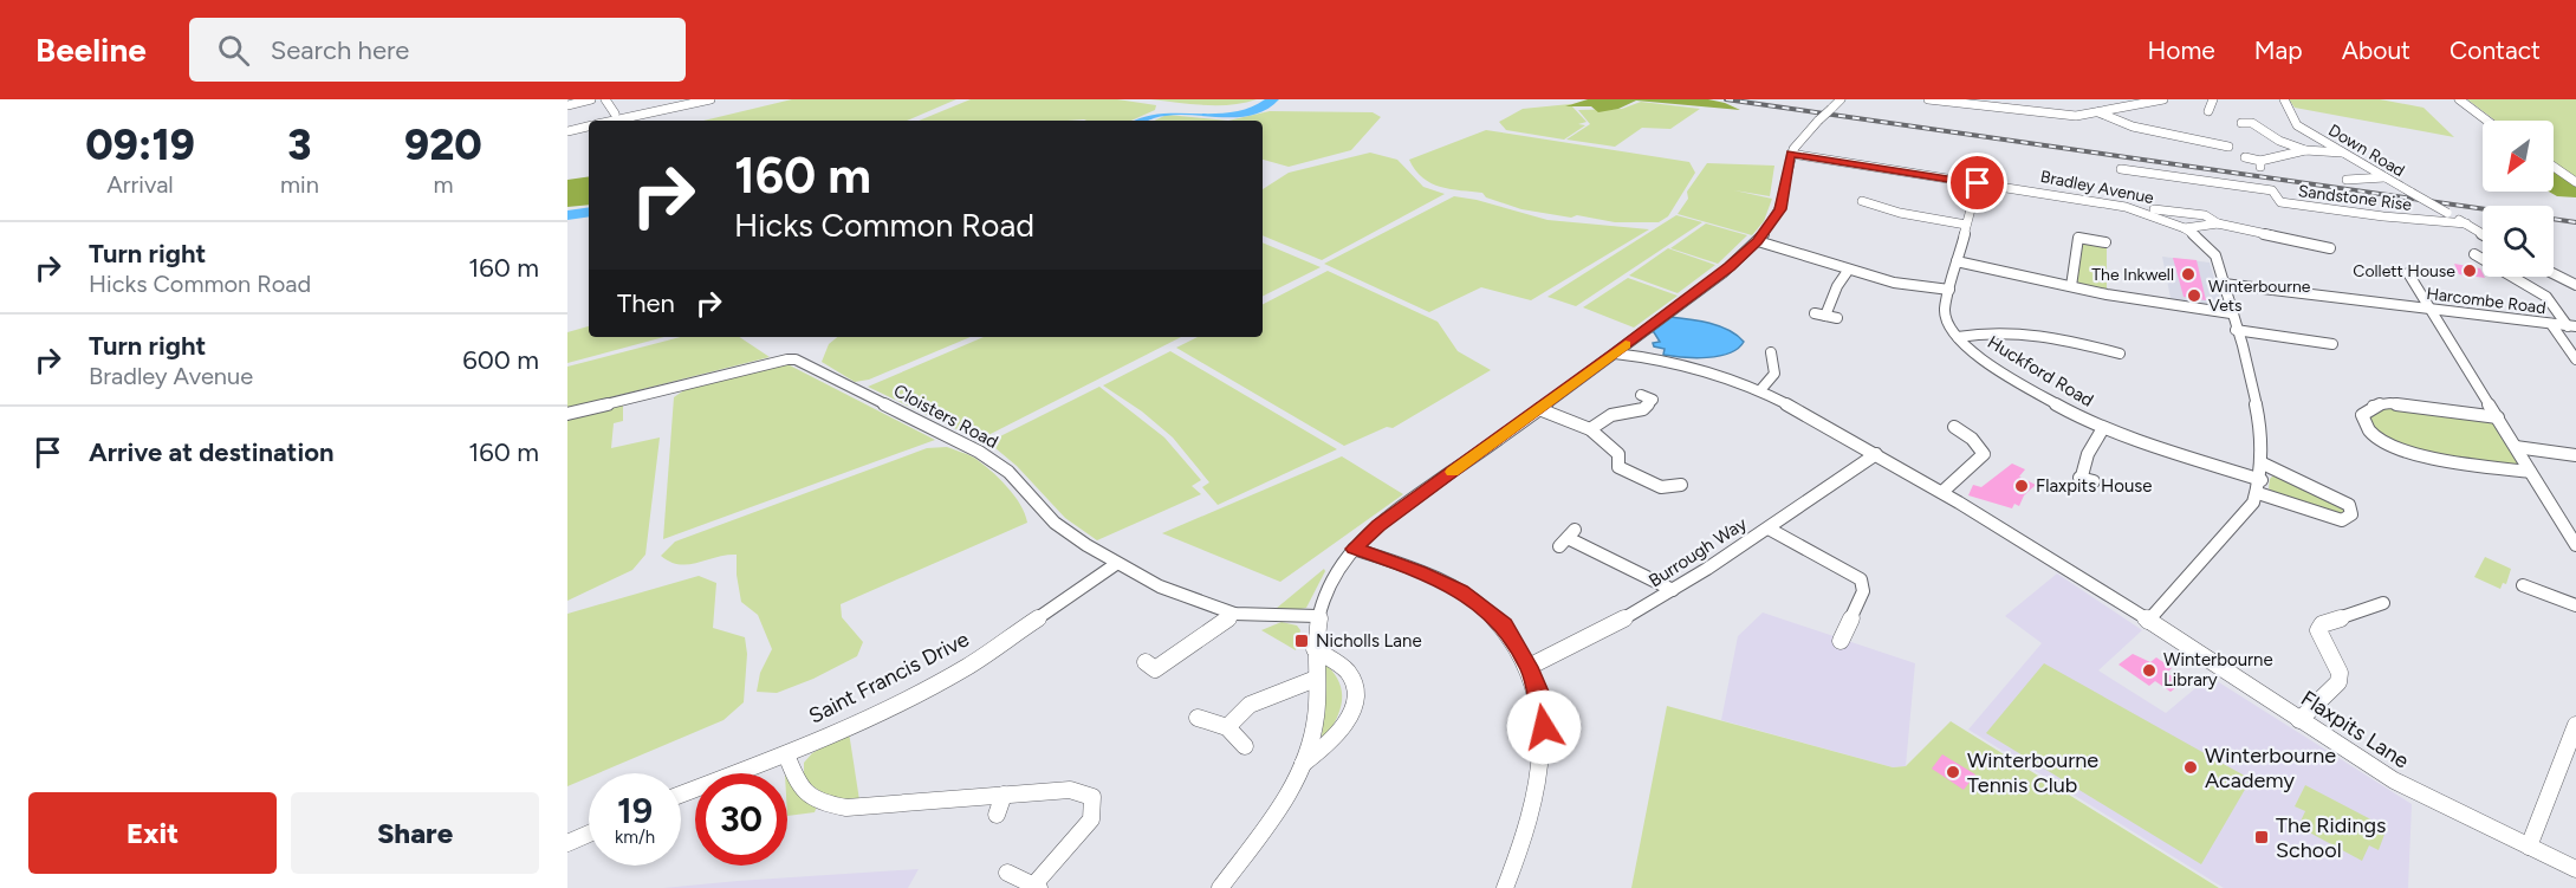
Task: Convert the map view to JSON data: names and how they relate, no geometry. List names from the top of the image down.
{
  "streets": {
    "street": [
      "Down Road",
      "Bradley Avenue",
      "Sandstone Rise",
      "Harcombe Road",
      "Huckford Road",
      "Cloisters Road",
      "Burrough Way",
      "Saint Francis Drive",
      "Flaxpits Lane"
    ]
  },
  "crossings": [
    ["Down Road", "Sandstone Rise"],
    ["Bradley Avenue", "Harcombe Road"],
    ["Bradley Avenue", "Huckford Road"],
    ["Cloisters Road", "Saint Francis Drive"],
    ["Burrough Way", "Flaxpits Lane"]
  ],
  "places": {
    "other": [
      "Collett House",
      "The Inkwell",
      "Winterbourne Vets",
      "Flaxpits House",
      "Winterbourne Library",
      "Winterbourne Academy",
      "Winterbourne Tennis Club"
    ],
    "transit": ["Nicholls Lane", "The Ridings School"]
  },
  "north": "bottom left",
  "page": {
    "header": "Beeline",
    "search": "Search here",
    "nav": [
      "Home",
      "Map",
      "About",
      "Contact"
    ],
    "eta": [
      "09:19",
      "Arrival",
      "3",
      "min",
      "920",
      "m"
    ],
    "turn": ["160 m", "Hicks Common Road"],
    "list": [
      {
        "name": "Turn right",
        "note": "Hicks Common Road",
        "value": "160 m"
      },
      {
        "name": "Turn right",
        "note": "Bradley Avenue",
        "value": "600 m"
      },
      {
        "name": "Arrive at destination",
        "value": "160 m"
      }
    ],
    "then": "Then",
    "speed": "19 km/h",
    "limit": "30",
    "buttons": ["Exit", "Share"]
  }
}
